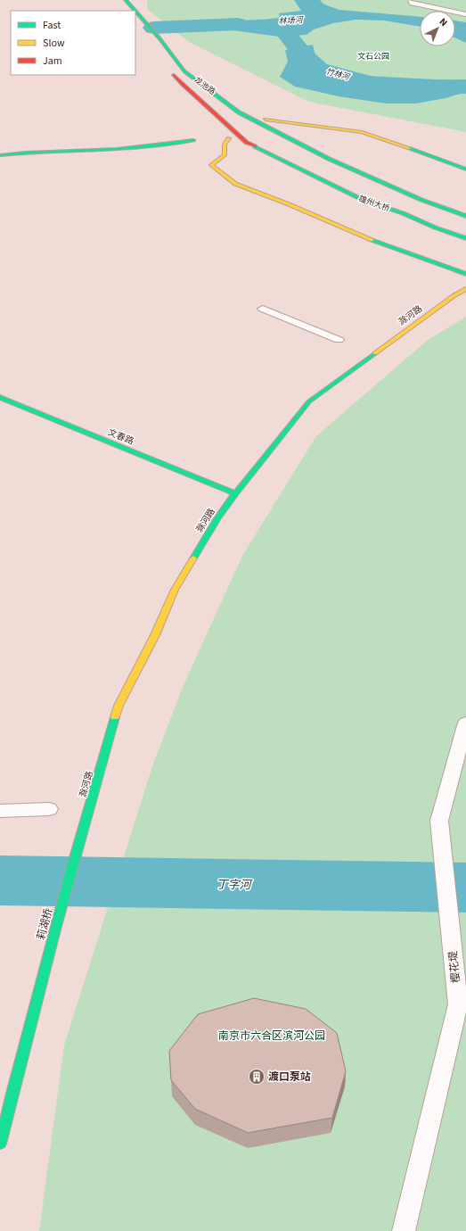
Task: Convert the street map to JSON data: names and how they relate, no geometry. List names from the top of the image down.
{
  "streets": {
    "street": [
      "龙池路",
      "雄州大桥",
      "滁河路",
      "文春路",
      "莉湖桥"
    ],
    "lane": ["樱花堤"]
  },
  "crossings": [
    ["龙池路", "雄州大桥"],
    ["滁河路", "文春路"],
    ["滁河路", "莉湖桥"]
  ],
  "water": ["林场河", "竹林河", "丁字河"],
  "parks": ["文石公园", "南京市六合区滨河公园"],
  "places": {
    "building": ["渡口泵站"]
  },
  "legend": ["Fast", "Slow", "Jam"],
  "north": "top right"
}
